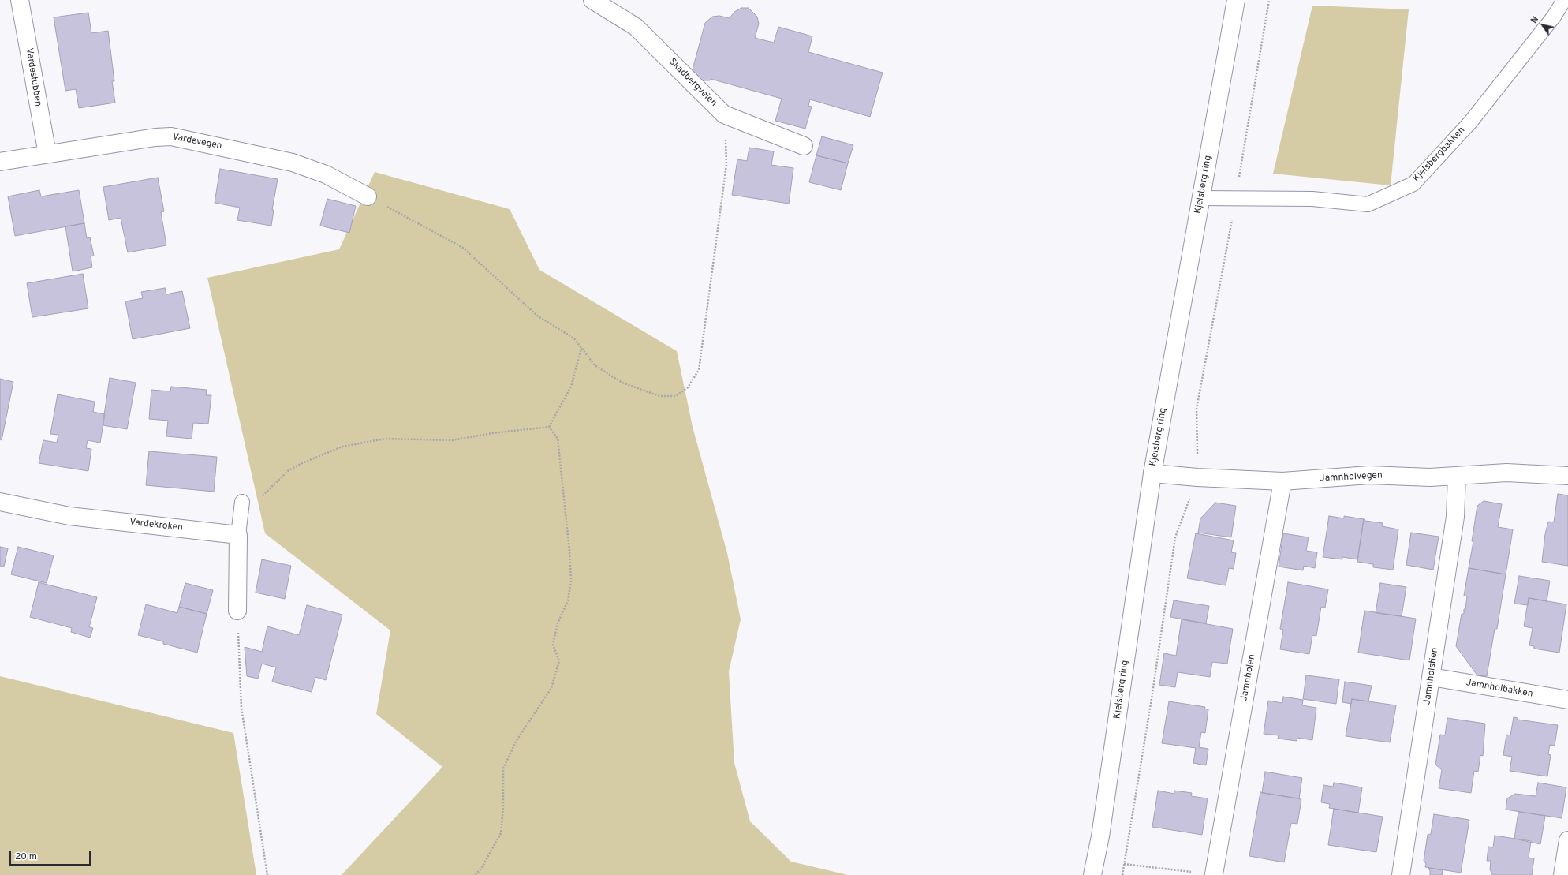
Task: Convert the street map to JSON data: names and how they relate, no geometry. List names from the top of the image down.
{
  "streets": {
    "street": [
      "Vardestubben",
      "Skadbergveien",
      "Vardevegen",
      "Kjelsberg ring",
      "Jamnholvegen",
      "Vardekroken",
      "Jamnholstien",
      "Jamnholen",
      "Jamnholbakken"
    ],
    "lane": ["Kjelsbergbakken"]
  },
  "crossings": [
    ["Vardestubben", "Vardevegen"],
    ["Kjelsbergbakken", "Kjelsberg ring"],
    ["Kjelsberg ring", "Jamnholvegen"],
    ["Jamnholvegen", "Jamnholstien"],
    ["Jamnholvegen", "Jamnholen"],
    ["Jamnholstien", "Jamnholbakken"]
  ],
  "scale_bar": "20 m",
  "north": "top left"
}
